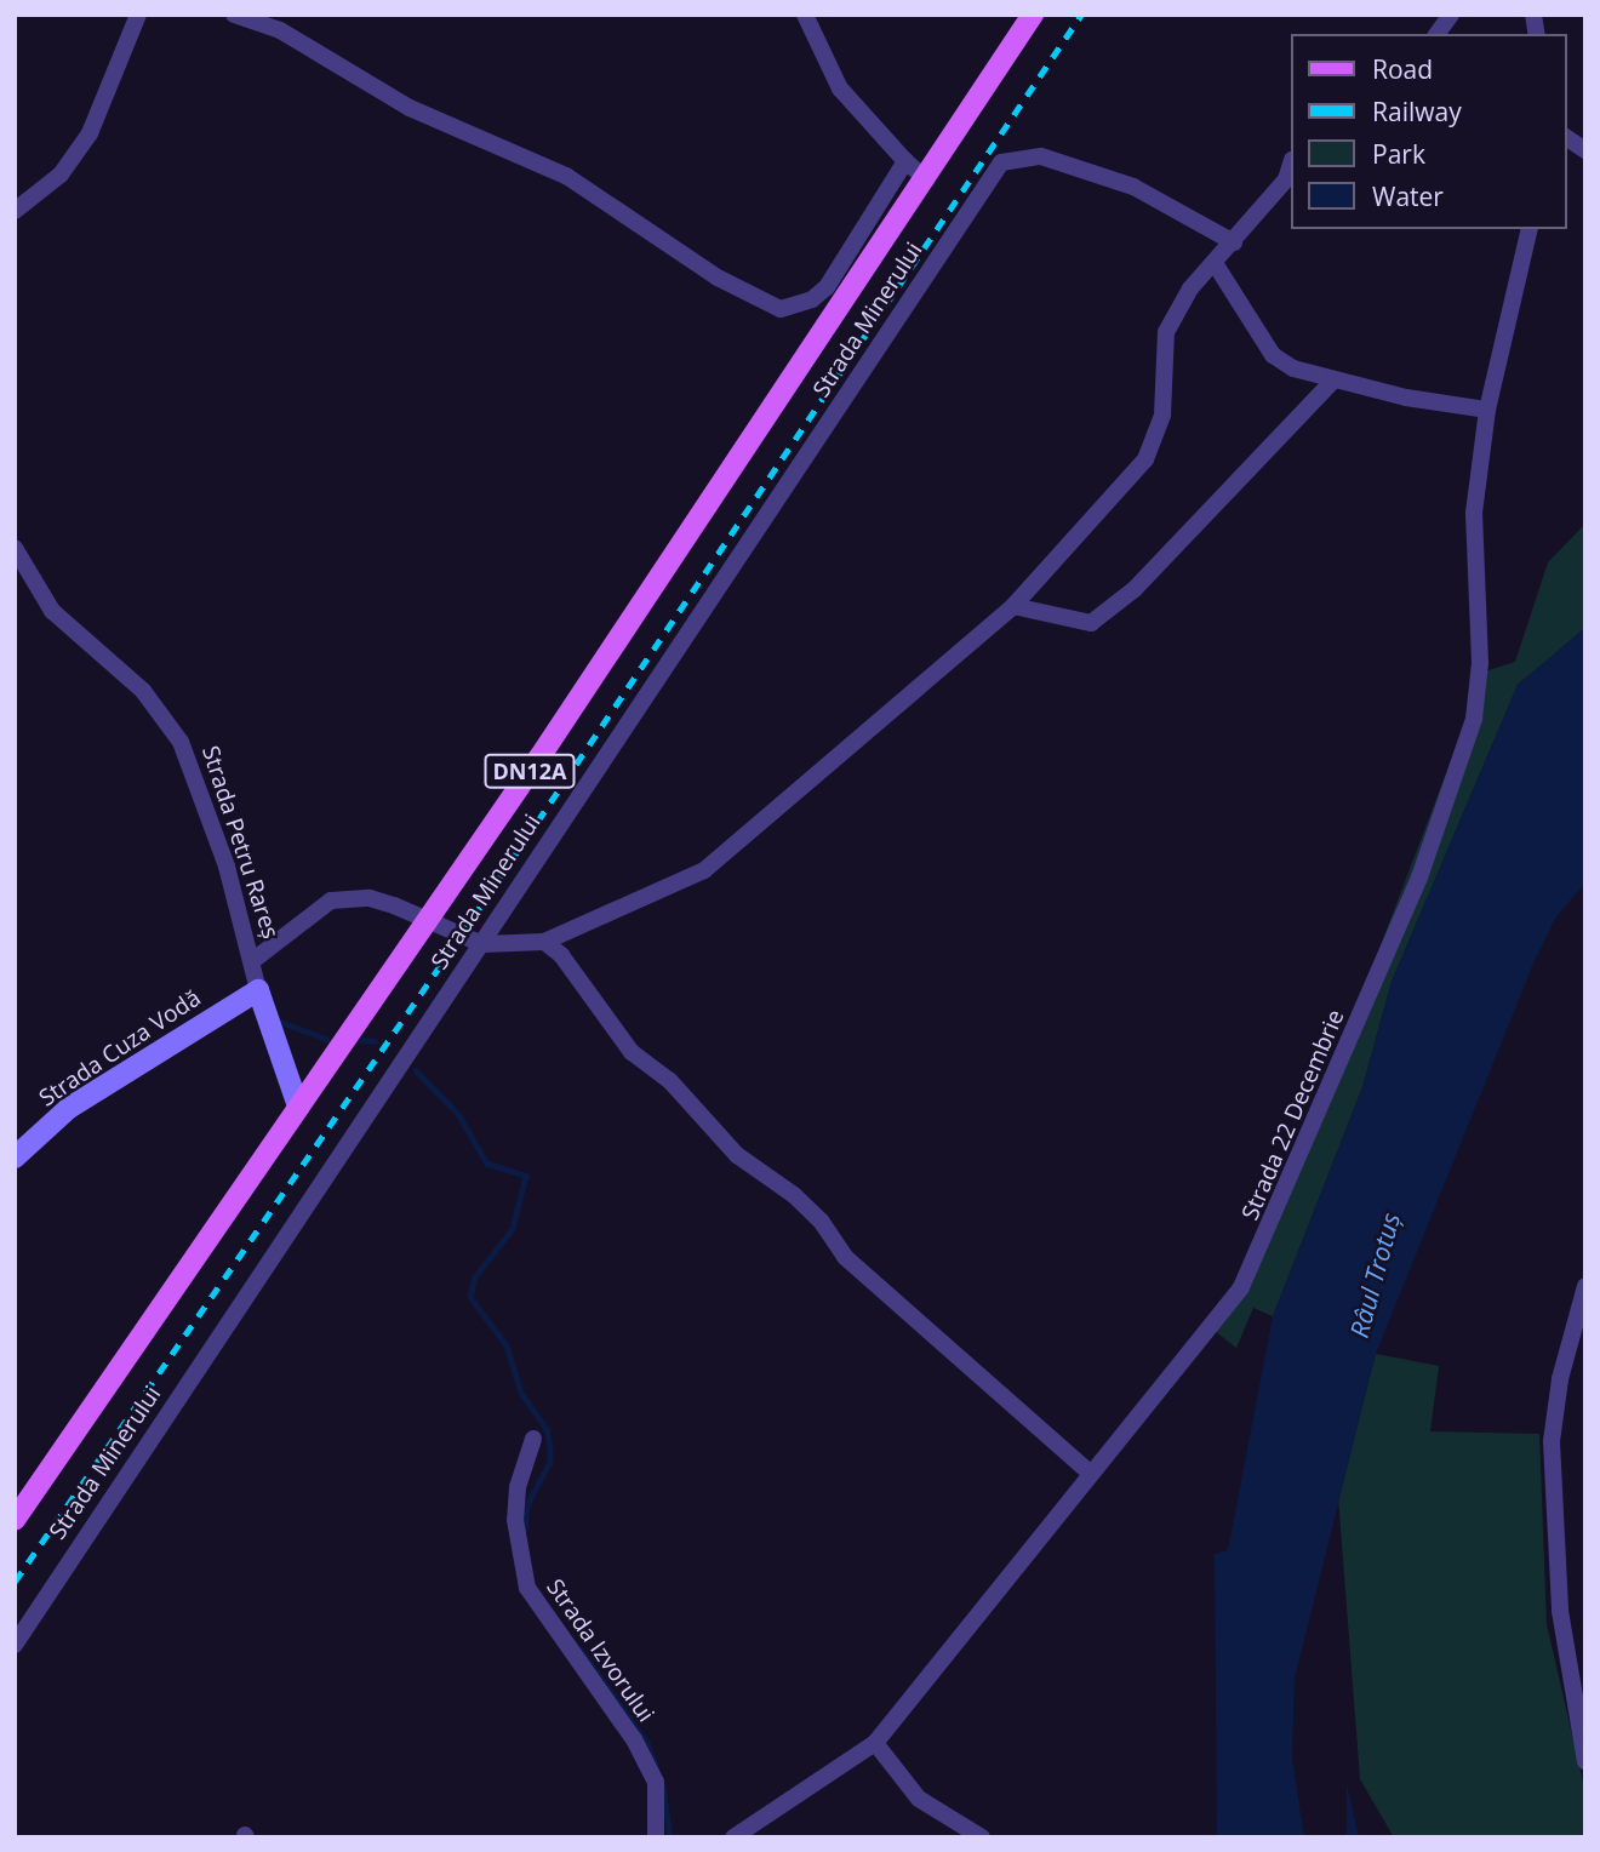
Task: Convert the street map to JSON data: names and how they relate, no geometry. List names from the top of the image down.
{
  "streets": {
    "main road": ["Strada Minerului", "DN12A"],
    "street": [
      "Strada Petru Rareș",
      "Strada Cuza Vodă",
      "Strada 22 Decembrie",
      "Strada Izvorului"
    ]
  },
  "crossings": [
    ["Strada Minerului", "Strada Petru Rareș"],
    ["Strada Petru Rareș", "Strada Cuza Vodă"]
  ],
  "water": ["Râul Trotuș"],
  "legend": [
    "Road",
    "Railway",
    "Park",
    "Water"
  ]
}
